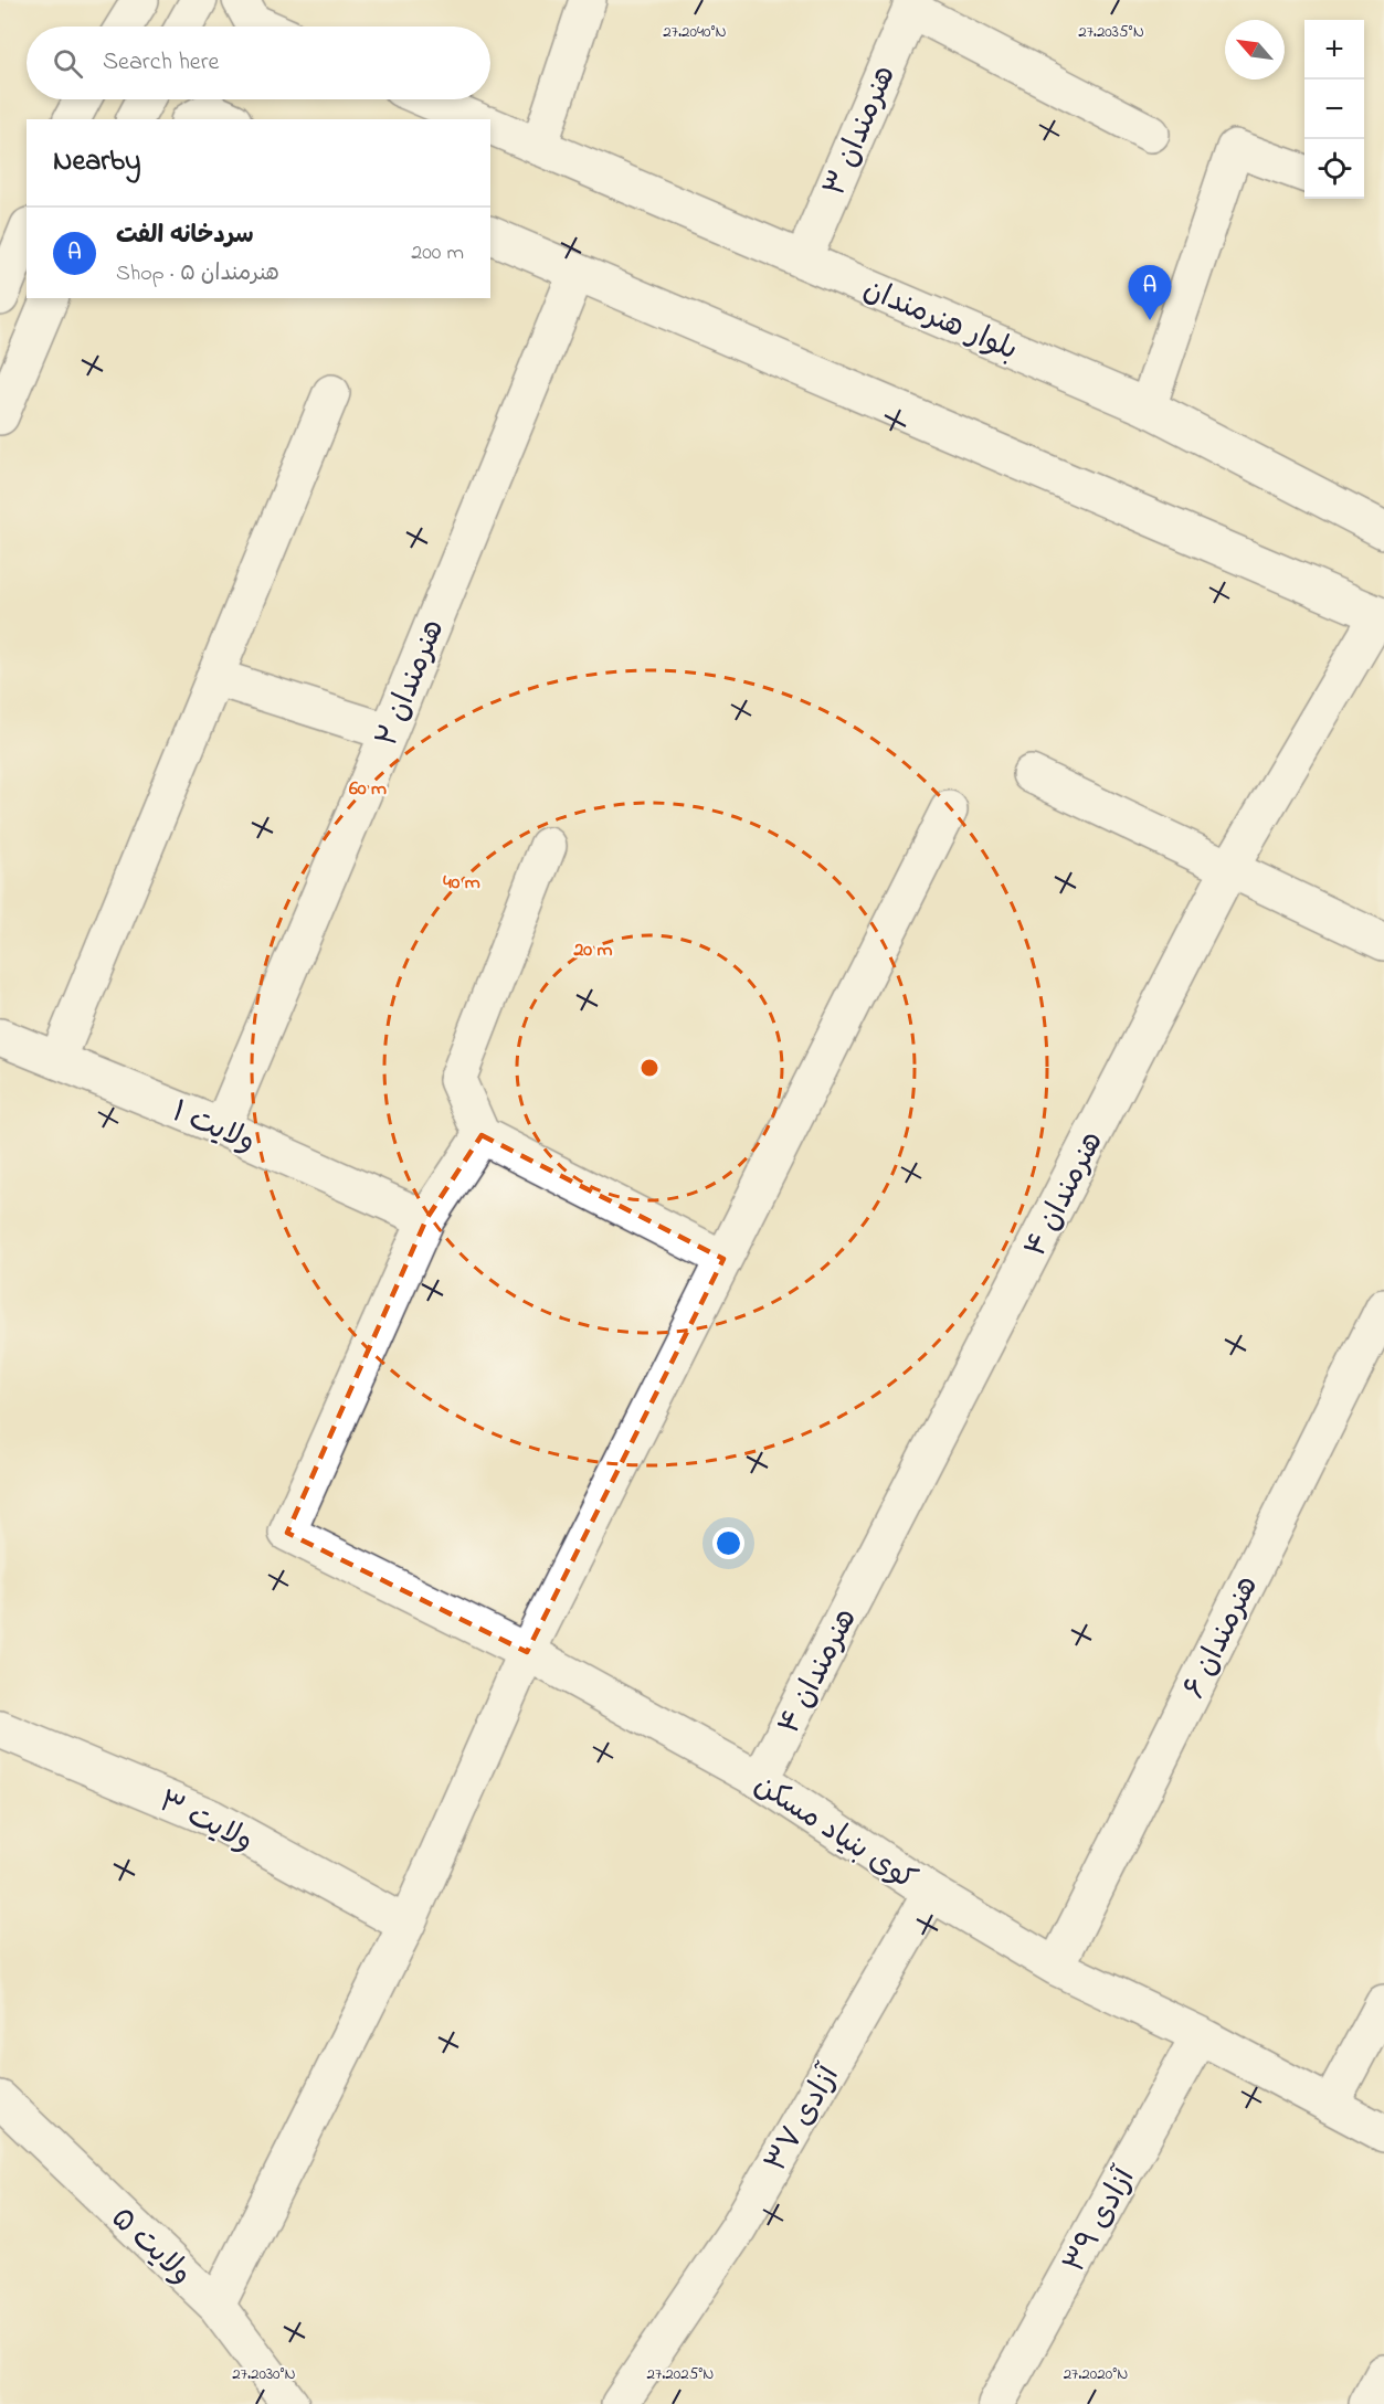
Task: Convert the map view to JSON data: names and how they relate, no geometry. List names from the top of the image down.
{
  "streets": {
    "street": [
      "هنرمندان ۳",
      "بلوار هنرمندان",
      "هنرمندان ۲",
      "ولایت ۱",
      "هنرمندان ۴",
      "هنرمندان ۶",
      "ولایت ۳",
      "کوی بنیاد مسکن",
      "آزادی ۳۷",
      "آزادی ۳۹",
      "ولایت ۵"
    ]
  },
  "crossings": [
    ["هنرمندان ۳", "بلوار هنرمندان"],
    ["هنرمندان ۲", "ولایت ۱"],
    ["ولایت ۱", "کوی بنیاد مسکن"],
    ["هنرمندان ۴", "کوی بنیاد مسکن"],
    ["هنرمندان ۶", "کوی بنیاد مسکن"],
    ["کوی بنیاد مسکن", "آزادی ۳۷"],
    ["کوی بنیاد مسکن", "آزادی ۳۹"]
  ],
  "north": "top left",
  "page": {
    "map_buttons": ["+", "−"],
    "search": "Search here",
    "heading": "Nearby",
    "list": [
      {
        "mark": "A",
        "name": "سردخانه الفت",
        "note": "Shop · هنرمندان ۵",
        "value": "200 m"
      }
    ],
    "pins": "A"
  },
  "coordinates": [
    "27.2035°N",
    "27.2040°N",
    "27.2030°N",
    "27.2025°N",
    "27.2020°N"
  ],
  "rings": ["60 m", "40 m", "20 m"]
}
